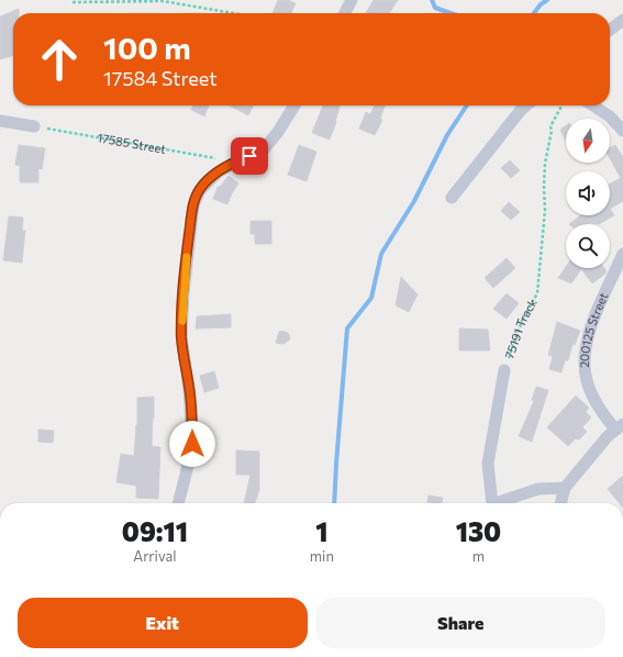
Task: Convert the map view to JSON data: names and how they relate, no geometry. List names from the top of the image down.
{
  "streets": {
    "street": ["75191 Track", "200125 Street"],
    "path": ["17585 Street"]
  },
  "north": "bottom",
  "page": {
    "turn": ["100 m", "17584 Street"],
    "eta": [
      "09:11",
      "Arrival",
      "1",
      "min",
      "130",
      "m"
    ],
    "buttons": ["Exit", "Share"]
  }
}
